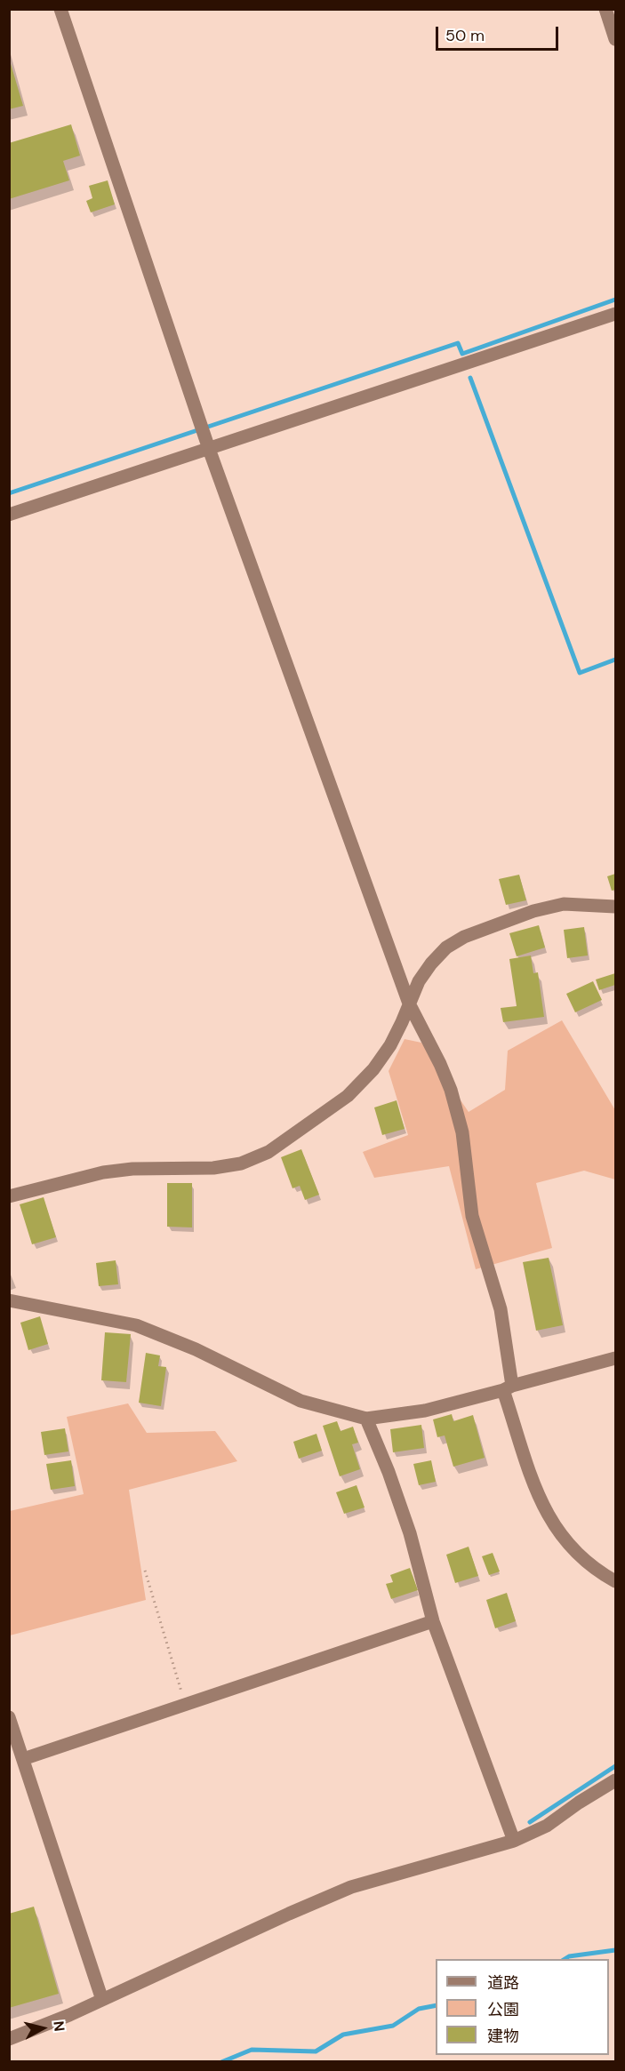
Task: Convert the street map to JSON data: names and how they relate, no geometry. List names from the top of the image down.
{
  "legend": ["道路", "公園", "建物"],
  "scale_bar": "50 m",
  "north": "right"
}
